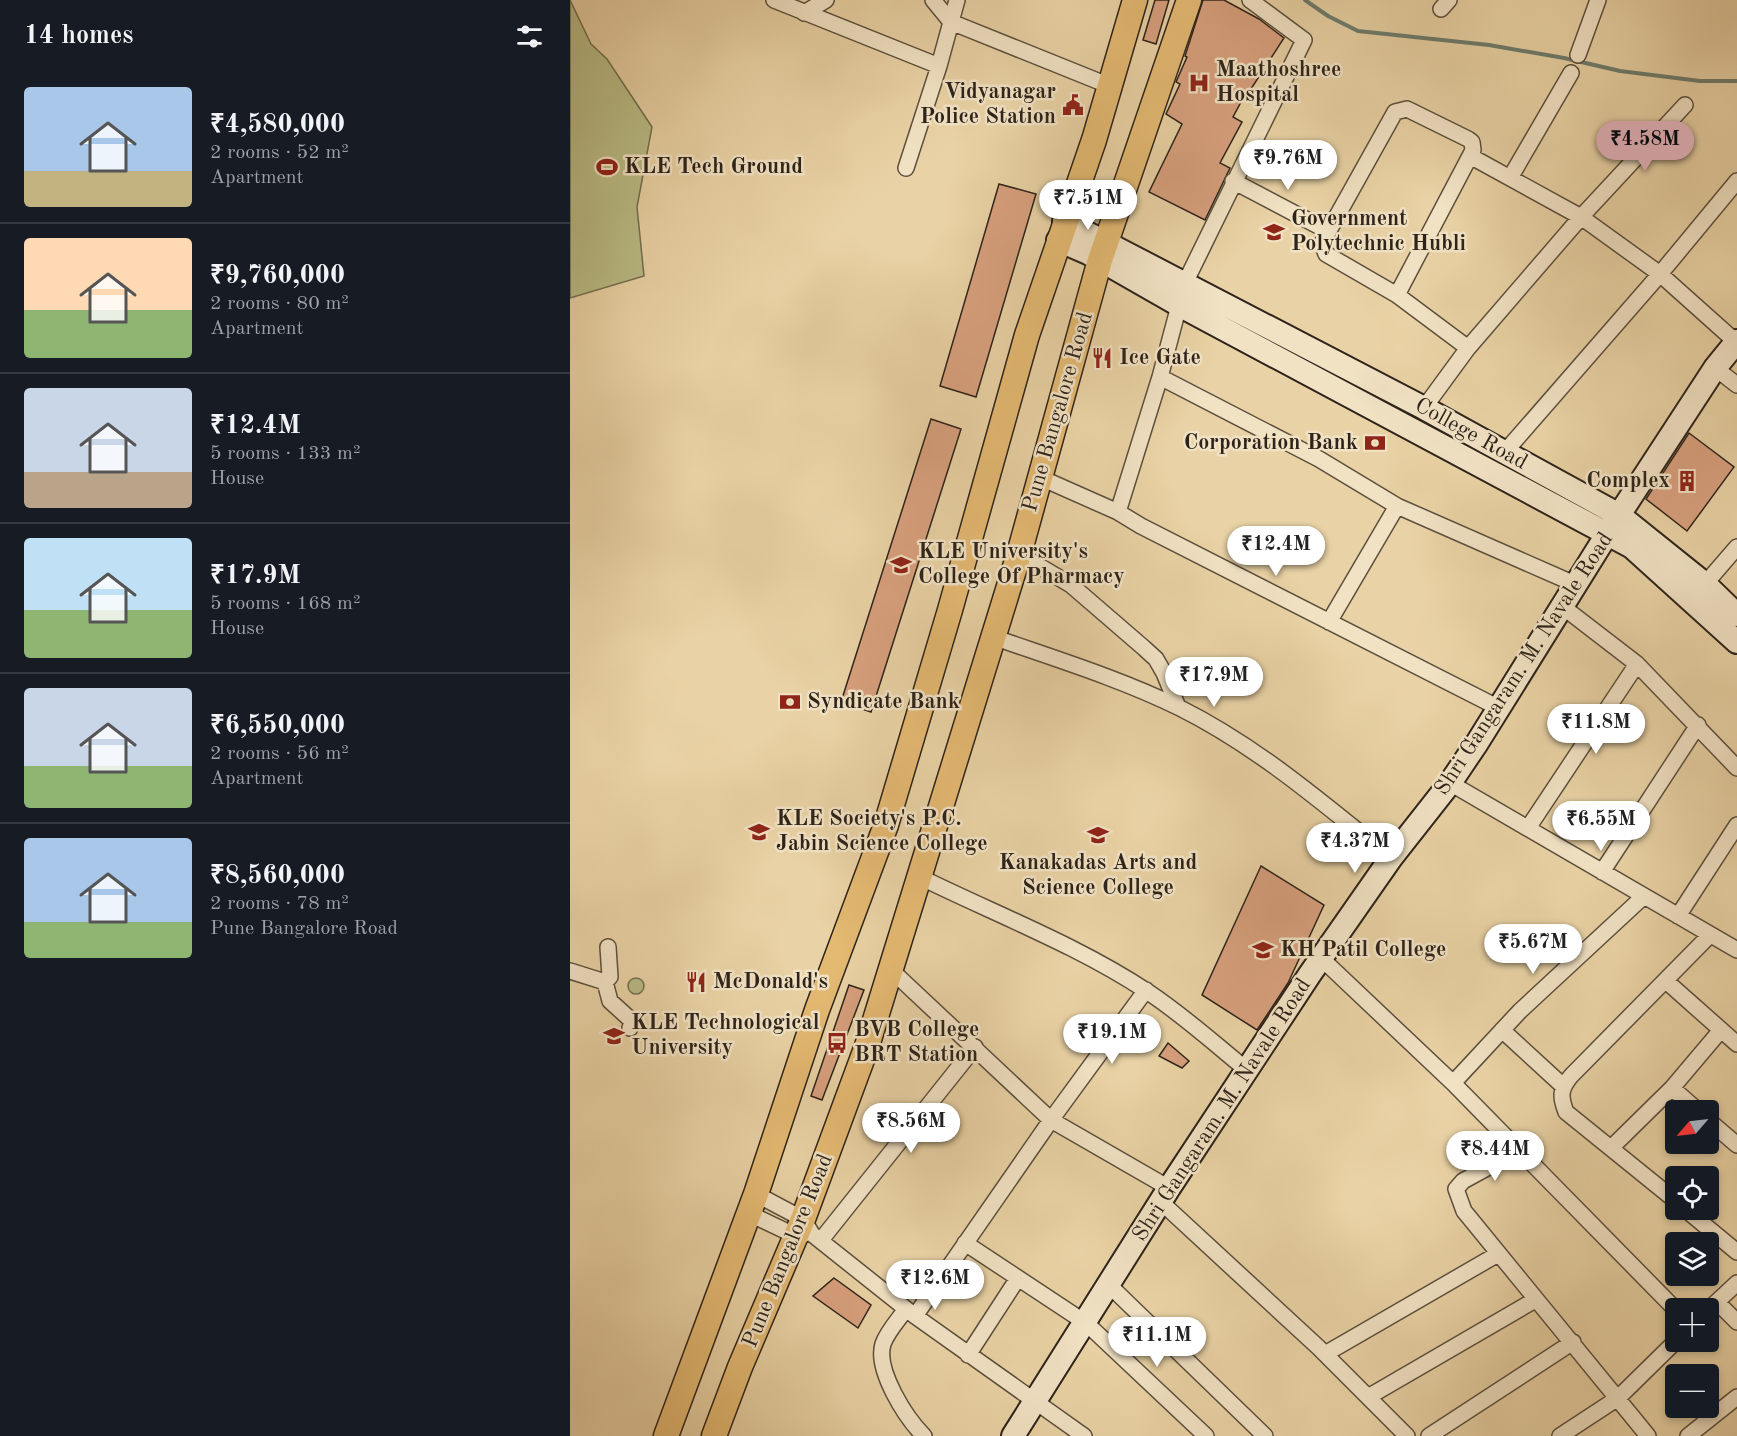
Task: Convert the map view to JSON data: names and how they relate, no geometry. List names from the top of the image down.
{
  "streets": {
    "main road": ["Pune Bangalore Road", "College Road", "Shri Gangaram. M. Navale Road"]
  },
  "crossings": [
    ["Pune Bangalore Road", "College Road"],
    ["College Road", "Shri Gangaram. M. Navale Road"]
  ],
  "places": {
    "hospital": ["Maathoshree Hospital"],
    "public building": ["Vidyanagar Police Station"],
    "sports": ["KLE Tech Ground"],
    "school or university": [
      "Government Polytechnic Hubli",
      "KLE University's College Of Pharmacy",
      "KLE Society's P.C. Jabin Science College",
      "Kanakadas Arts and Science College",
      "KH Patil College",
      "KLE Technological University"
    ],
    "restaurant": ["Ice Gate", "McDonald's"],
    "bank": ["Corporation Bank", "Syndicate Bank"],
    "building": ["Complex"],
    "bus stop": ["BVB College BRT Station"]
  },
  "north": "bottom left",
  "page": {
    "heading": "14 homes",
    "list": [
      {
        "name": "₹4,580,000",
        "note": "2 rooms · 52 m² · Apartment"
      },
      {
        "name": "₹9,760,000",
        "note": "2 rooms · 80 m² · Apartment"
      },
      {
        "name": "₹12.4M",
        "note": "5 rooms · 133 m² · House"
      },
      {
        "name": "₹17.9M",
        "note": "5 rooms · 168 m² · House"
      },
      {
        "name": "₹6,550,000",
        "note": "2 rooms · 56 m² · Apartment"
      },
      {
        "name": "₹8,560,000",
        "note": "2 rooms · 78 m² · Pune Bangalore Road"
      }
    ],
    "price": [
      "₹4.58M",
      "₹9.76M",
      "₹7.51M",
      "₹12.4M",
      "₹17.9M",
      "₹11.8M",
      "₹6.55M",
      "₹4.37M",
      "₹5.67M",
      "₹19.1M",
      "₹8.56M",
      "₹8.44M",
      "₹12.6M",
      "₹11.1M"
    ],
    "map_buttons": ["+", "−"]
  }
}
